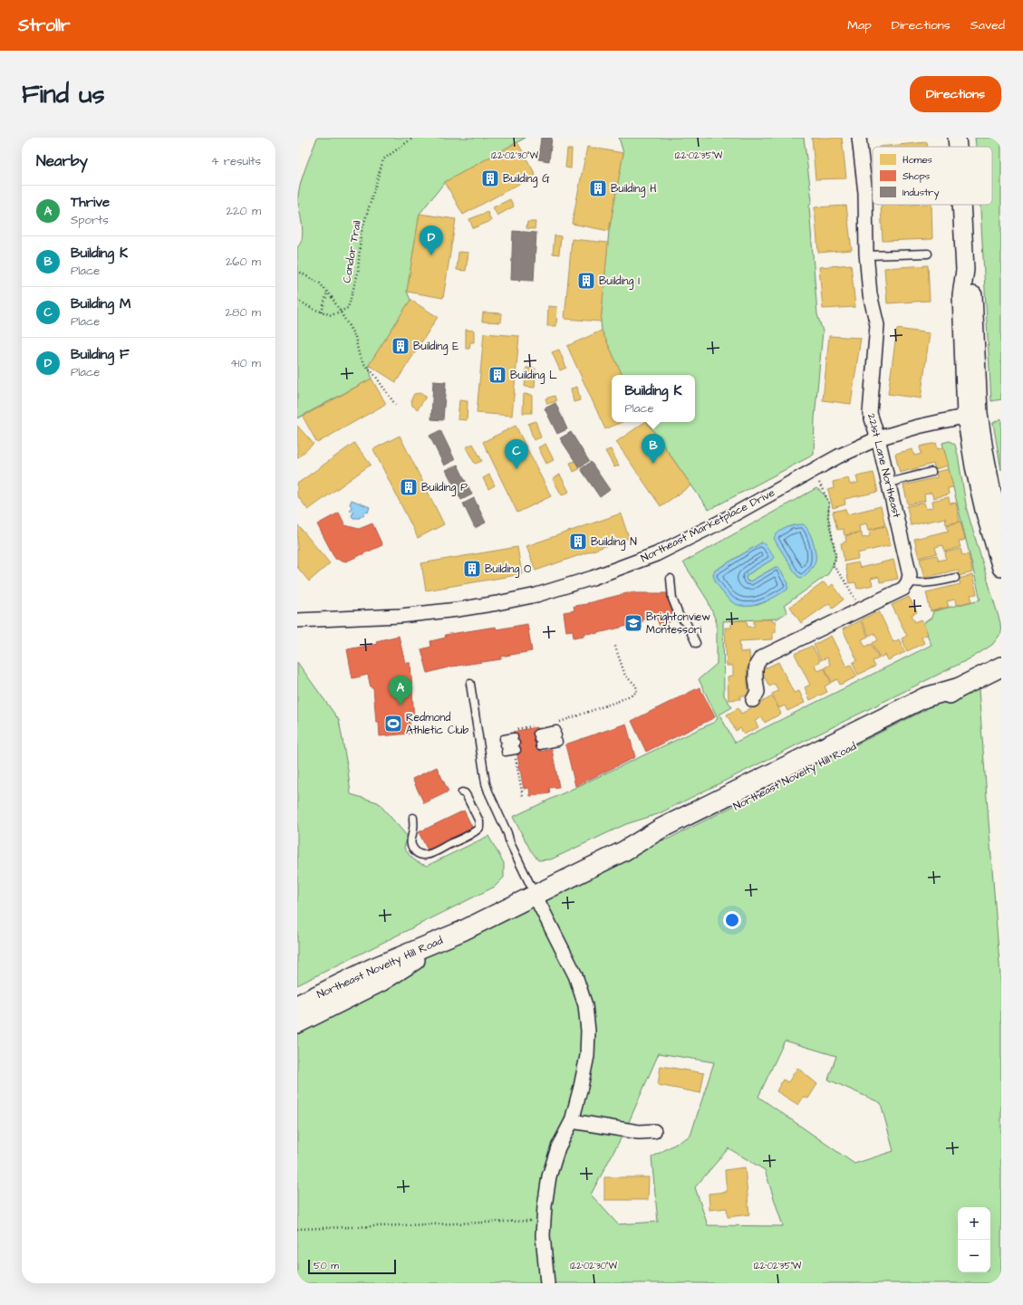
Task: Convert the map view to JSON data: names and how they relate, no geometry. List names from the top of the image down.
{
  "streets": {
    "main road": ["Northeast Novelty Hill Road"],
    "street": ["221st Lane Northeast", "Northeast Marketplace Drive"],
    "path": ["Condor Trail"]
  },
  "crossings": [
    ["221st Lane Northeast", "Northeast Marketplace Drive"]
  ],
  "places": {
    "building": [
      "Building G",
      "Building H",
      "Building I",
      "Building E",
      "Building L",
      "Building P",
      "Building N",
      "Building O"
    ],
    "school or university": ["Brightonview Montessori"],
    "sports": ["Redmond Athletic Club"]
  },
  "legend": ["Homes", "Shops", "Industry"],
  "scale_bar": "50 m",
  "page": {
    "header": "Strollr",
    "nav": ["Map", "Directions", "Saved"],
    "buttons": "Directions",
    "title": "Find us",
    "heading": ["Nearby", "4 results"],
    "list": [
      {
        "mark": "A",
        "name": "Thrive",
        "note": "Sports",
        "value": "220 m"
      },
      {
        "mark": "B",
        "name": "Building K",
        "note": "Place",
        "value": "260 m"
      },
      {
        "mark": "C",
        "name": "Building M",
        "note": "Place",
        "value": "280 m"
      },
      {
        "mark": "D",
        "name": "Building F",
        "note": "Place",
        "value": "410 m"
      }
    ],
    "pins": [
      "D",
      "B",
      "C",
      "A"
    ],
    "popup": ["Building K", "Place"],
    "map_buttons": ["+", "−"],
    "scale": "50 m"
  },
  "coordinates": ["122°02'30\"W", "122°02'35\"W"]
}
